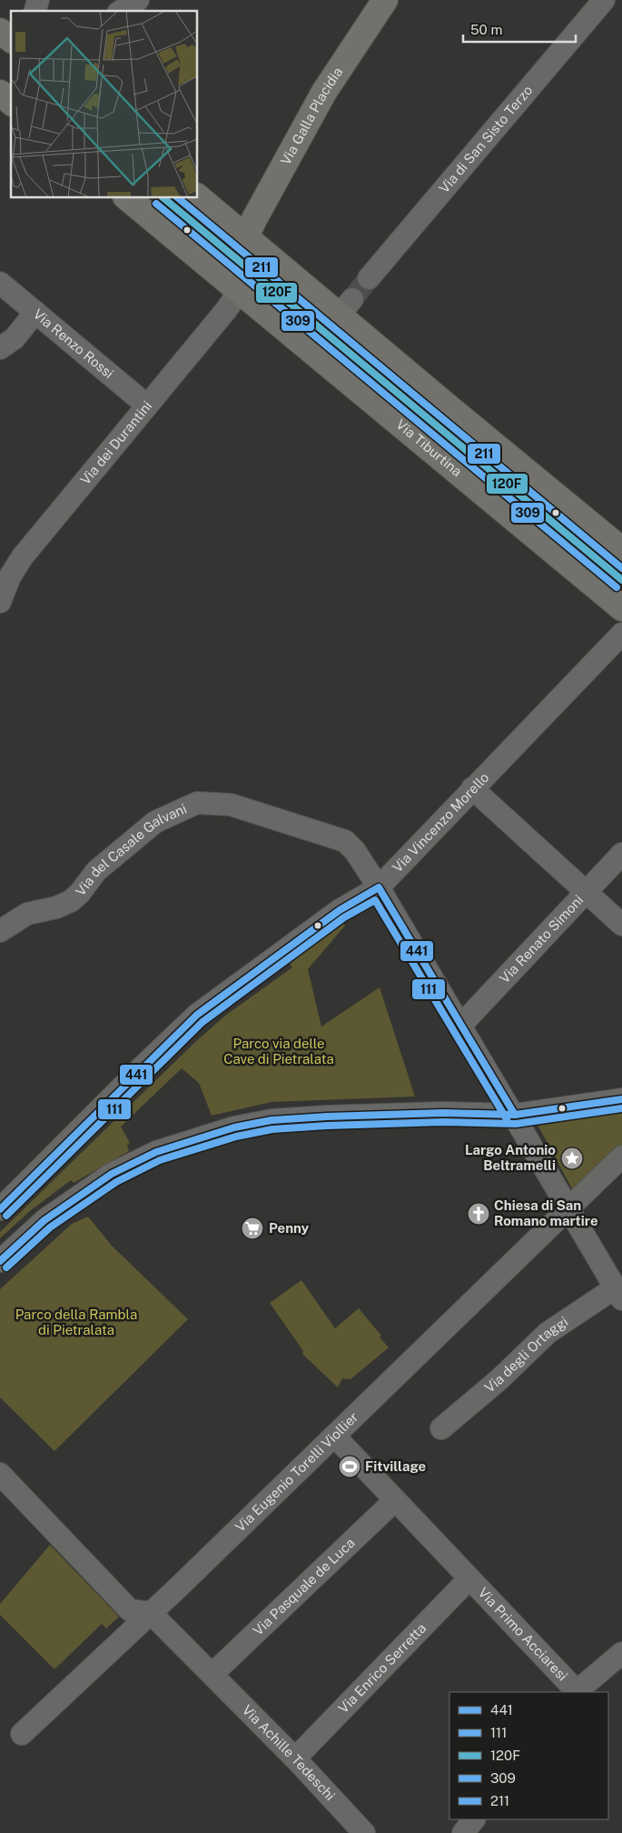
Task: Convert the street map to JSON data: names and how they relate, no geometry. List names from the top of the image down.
{
  "streets": {
    "main road": ["Via Galla Placidia", "Via Tiburtina"],
    "street": [
      "Via di San Sisto Terzo",
      "Via Renzo Rossi",
      "Via dei Durantini",
      "Via Vincenzo Morello",
      "Via del Casale Galvani",
      "Via Renato Simoni",
      "Via degli Ortaggi",
      "Via Eugenio Torelli Viollier",
      "Via Pasquale de Luca",
      "Via Primo Acciaresi",
      "Via Enrico Serretta",
      "Via Achille Tedeschi"
    ]
  },
  "crossings": [
    ["Via Renzo Rossi", "Via dei Durantini"],
    ["Via dei Durantini", "Via Tiburtina"],
    ["Via Vincenzo Morello", "Via del Casale Galvani"],
    ["Via del Casale Galvani", "Via Renato Simoni"],
    ["Via Eugenio Torelli Viollier", "Via Achille Tedeschi"],
    ["Via Pasquale de Luca", "Via Primo Acciaresi"],
    ["Via Pasquale de Luca", "Via Achille Tedeschi"],
    ["Via Primo Acciaresi", "Via Enrico Serretta"],
    ["Via Enrico Serretta", "Via Achille Tedeschi"]
  ],
  "parks": ["Parco via delle Cave di Pietralata", "Parco della Rambla di Pietralata"],
  "places": {
    "place": ["Largo Antonio Beltramelli"],
    "church": ["Chiesa di San Romano martire"],
    "supermarket": ["Penny"],
    "sports": ["Fitvillage"]
  },
  "lines": [
    "transit line 120F",
    "transit line 211",
    "transit line 309",
    "transit line 441",
    "transit line 111"
  ],
  "legend": [
    "441",
    "111",
    "120F",
    "309",
    "211"
  ],
  "scale_bar": "50 m"
}
